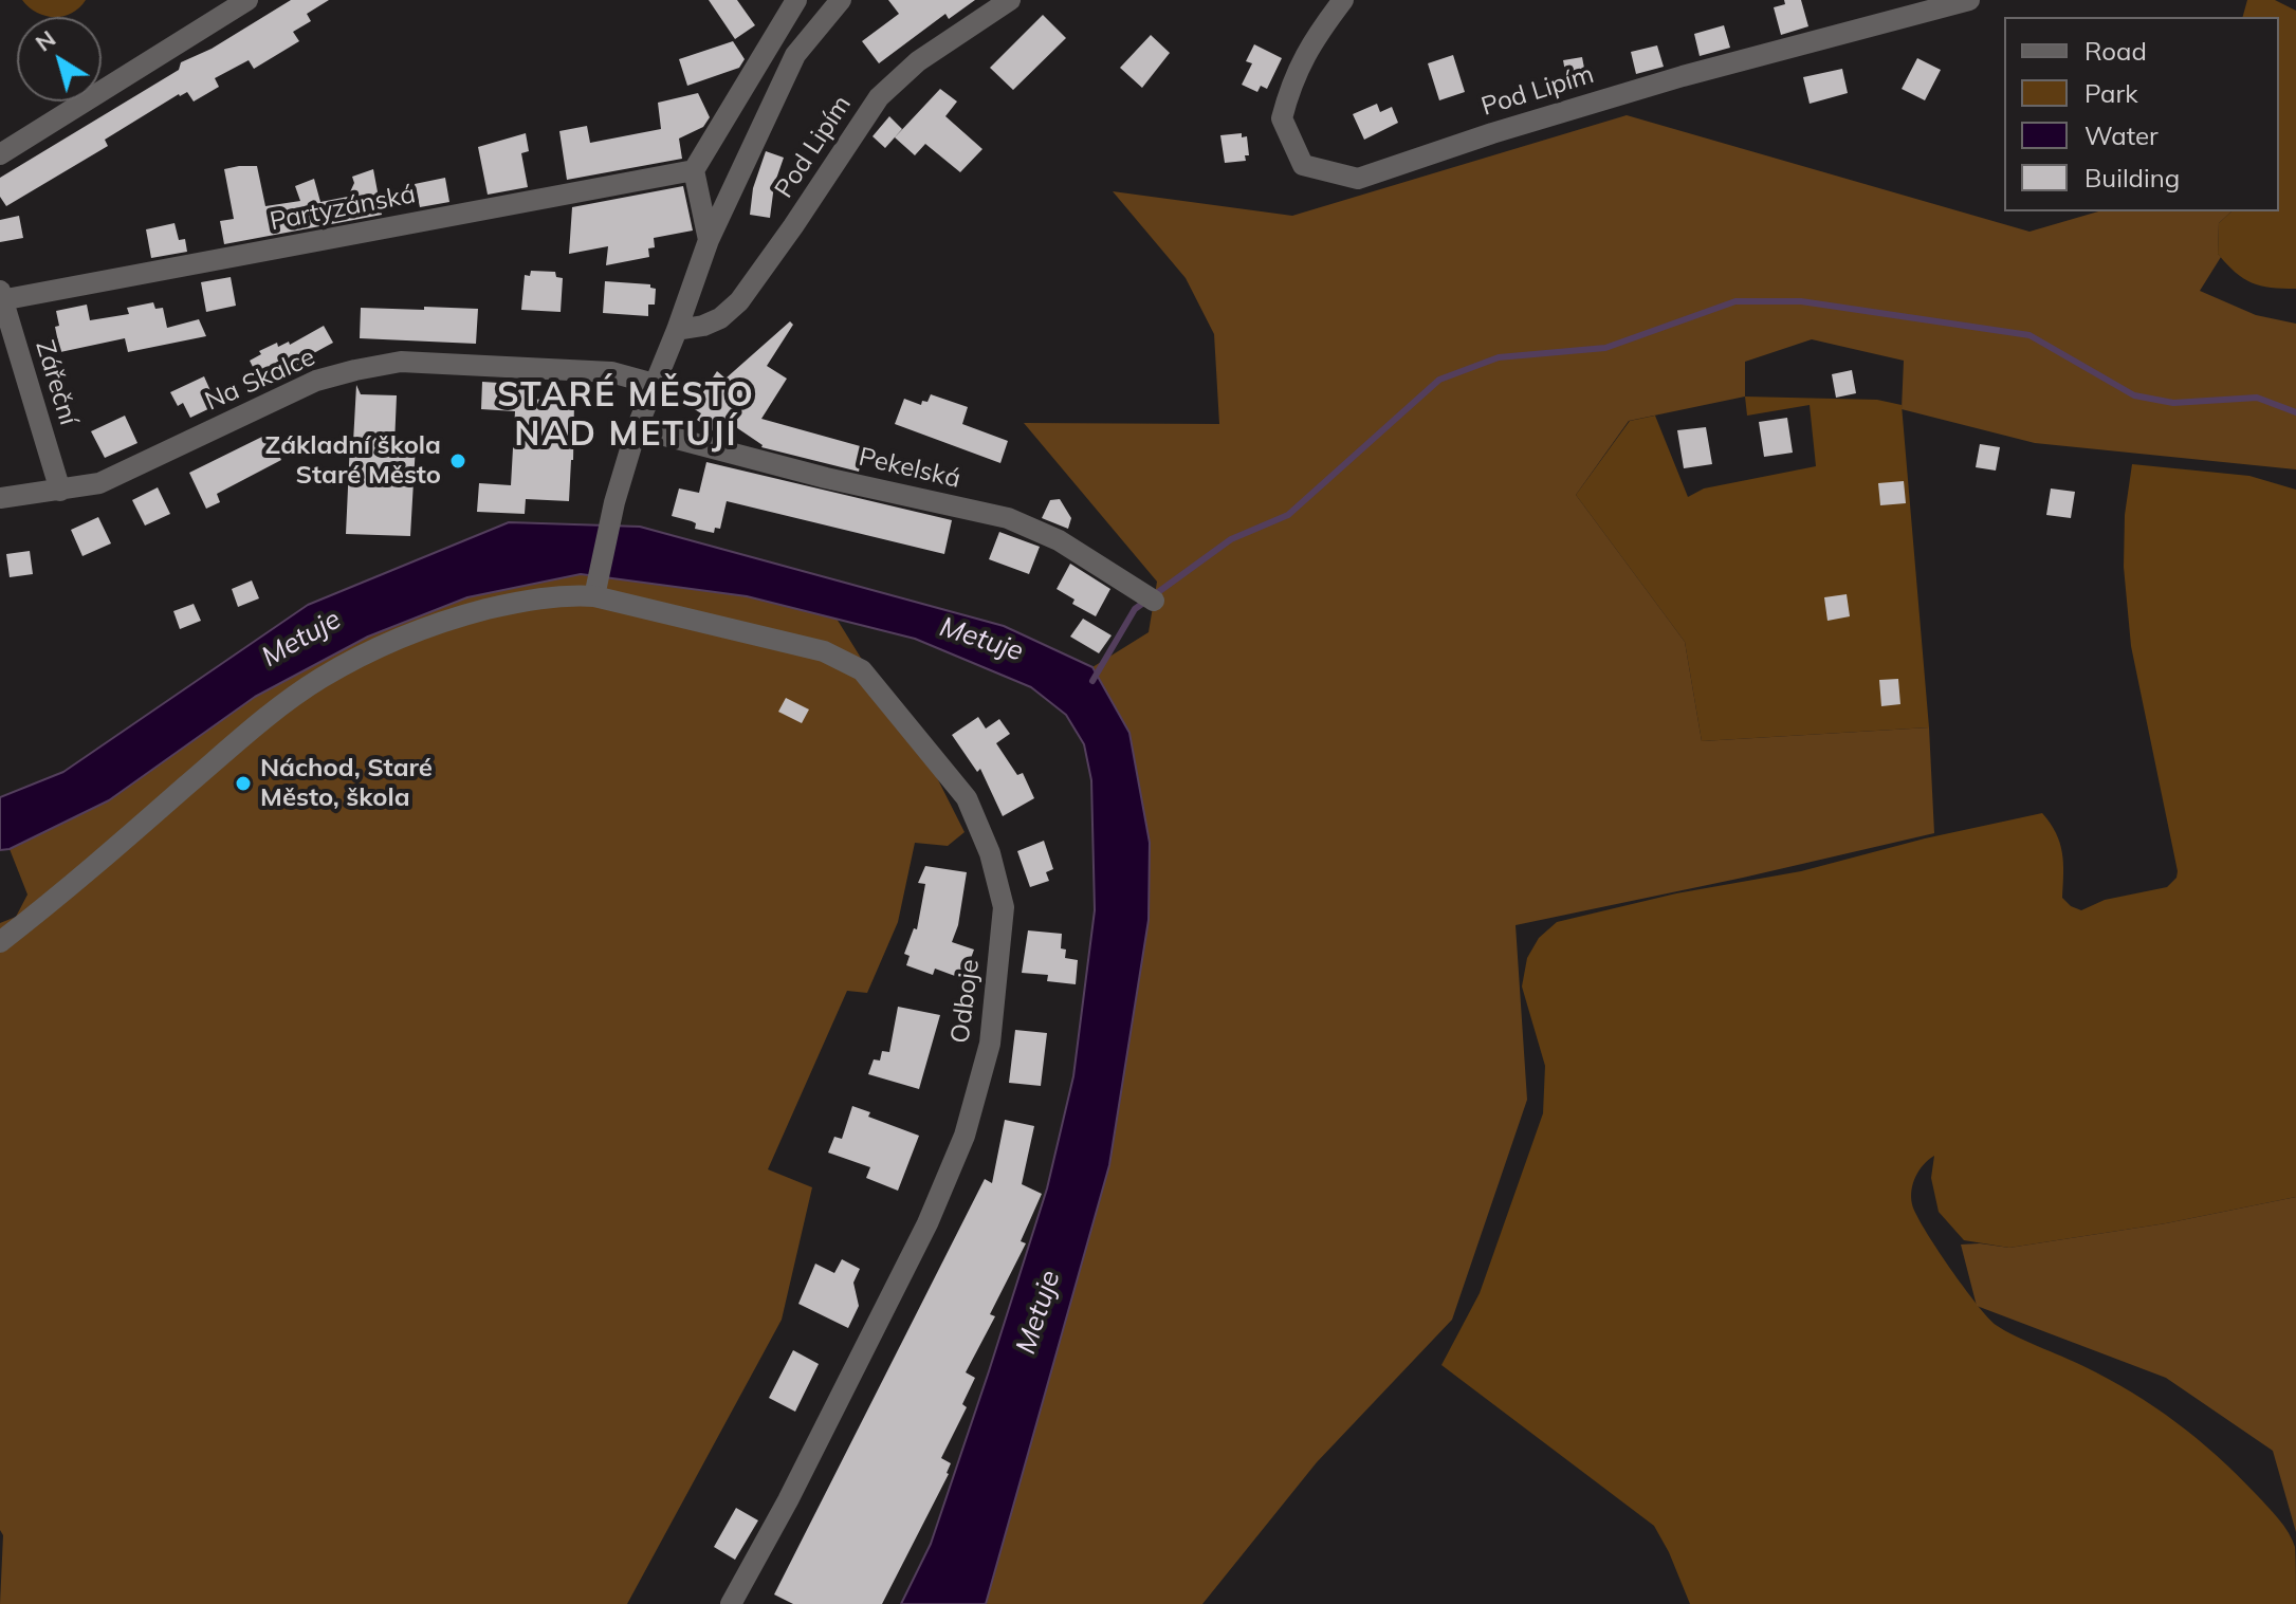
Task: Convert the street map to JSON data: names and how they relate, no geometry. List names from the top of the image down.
{
  "streets": {
    "street": [
      "Pod Lipím",
      "Partyzánská",
      "Na Skalce",
      "Zářeční",
      "Pekelská",
      "Odboje"
    ]
  },
  "crossings": [
    ["Partyzánská", "Zářeční"],
    ["Na Skalce", "Zářeční"]
  ],
  "districts": ["STARÉ MĚSTO NAD METUJÍ"],
  "water": ["Metuje"],
  "places": ["Základní škola Staré Město", "Náchod, Staré Město, škola"],
  "legend": [
    "Road",
    "Park",
    "Water",
    "Building"
  ],
  "north": "top left"
}
